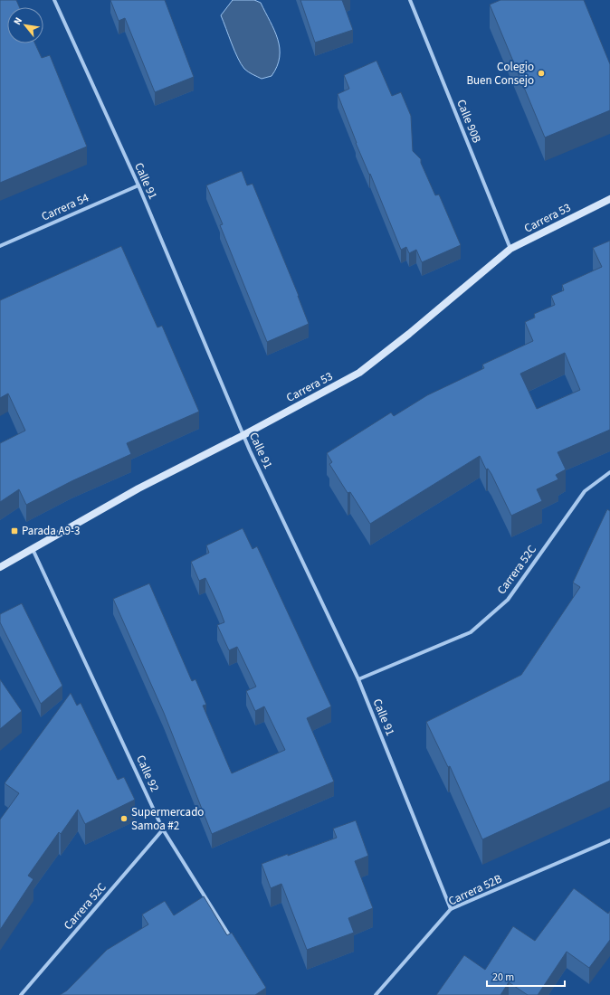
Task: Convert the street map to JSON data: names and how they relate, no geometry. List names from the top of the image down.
{
  "streets": {
    "main road": ["Carrera 53"],
    "street": [
      "Calle 90B",
      "Calle 91",
      "Carrera 54",
      "Carrera 52C",
      "Calle 92",
      "Carrera 52B"
    ]
  },
  "crossings": [
    ["Calle 90B", "Carrera 53"],
    ["Calle 91", "Carrera 54"],
    ["Calle 91", "Carrera 53"],
    ["Calle 91", "Carrera 52C"],
    ["Calle 91", "Carrera 52B"],
    ["Carrera 53", "Calle 92"],
    ["Carrera 52C", "Calle 92"]
  ],
  "places": {
    "other": ["Colegio Buen Consejo", "Supermercado Samoa #2"],
    "transit": ["Parada A9-3"]
  },
  "scale_bar": "20 m",
  "north": "top left"
}
